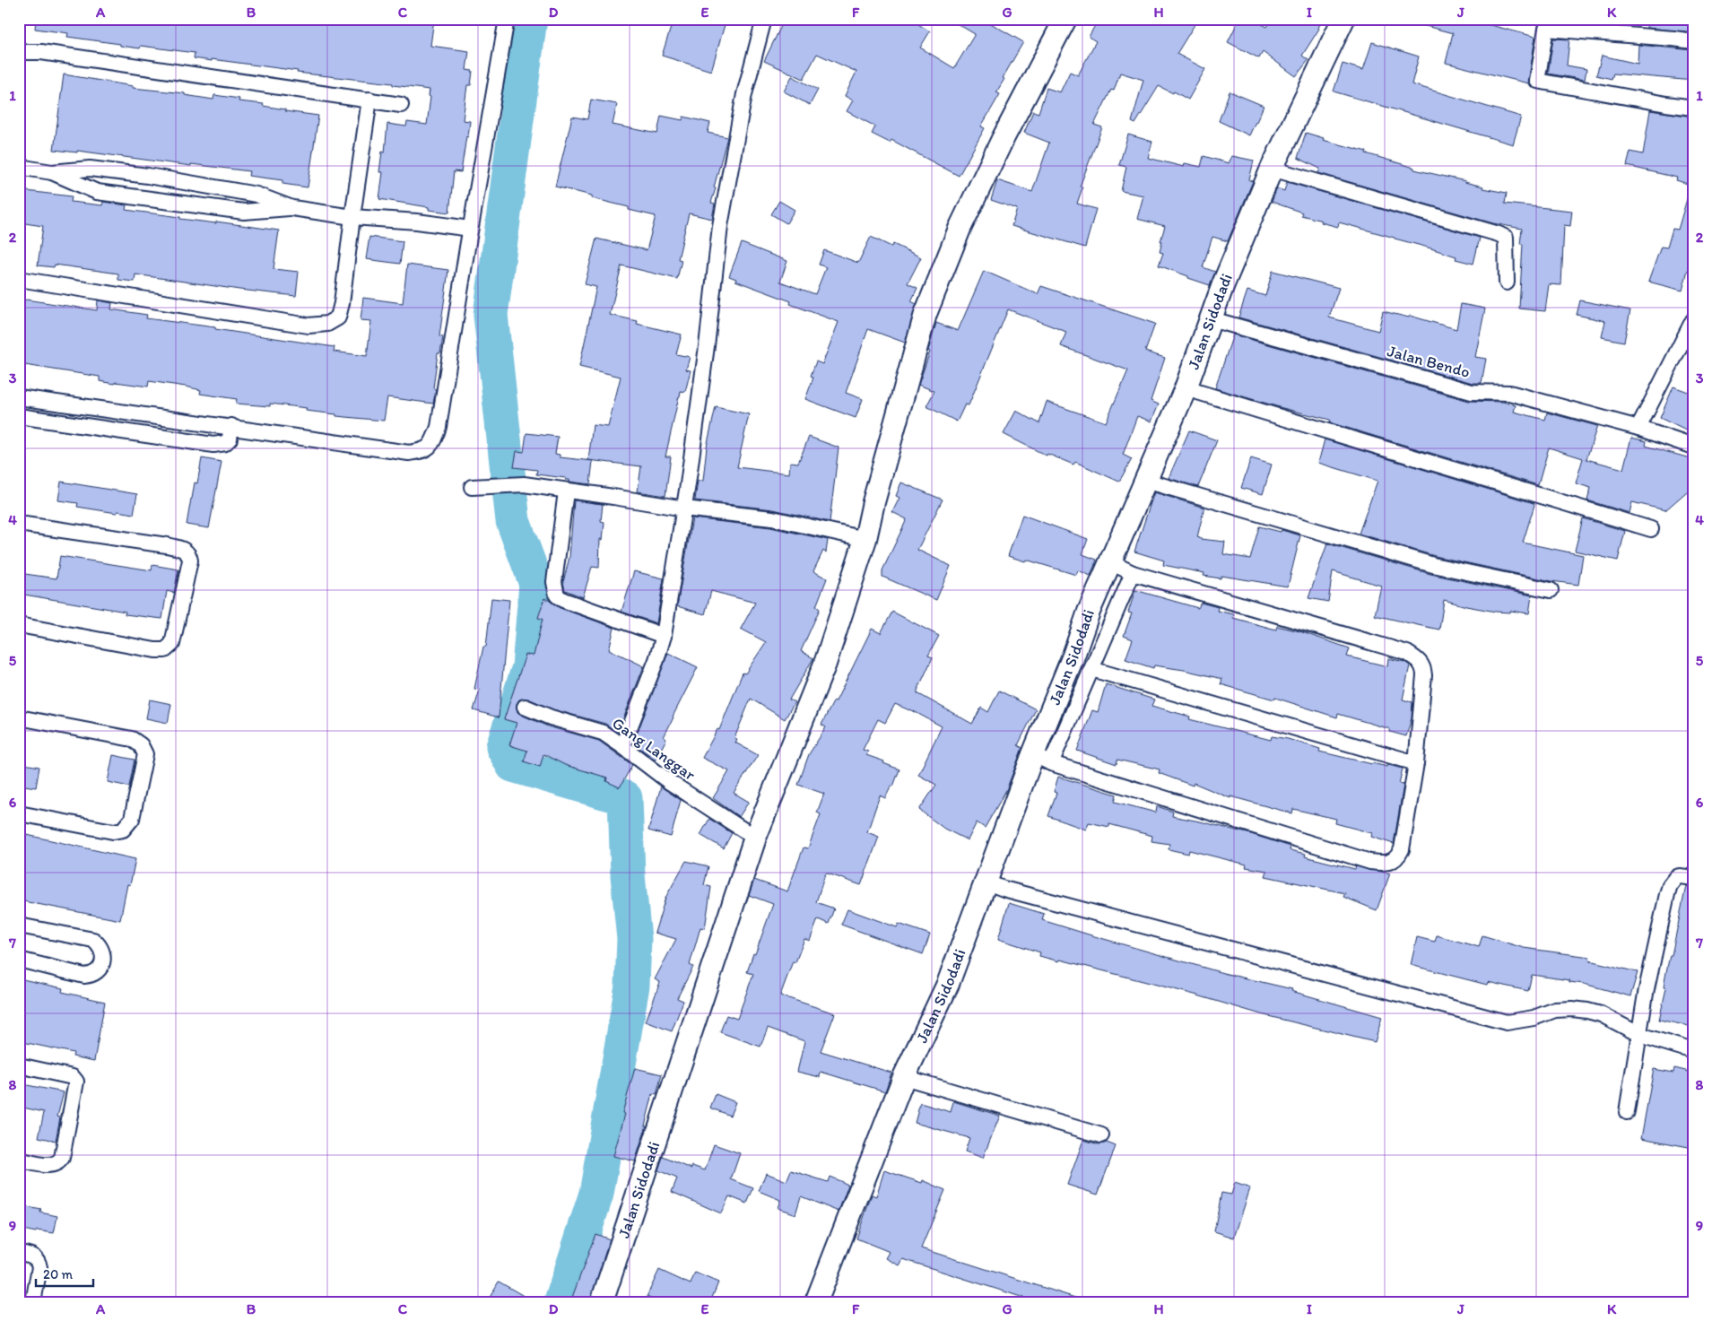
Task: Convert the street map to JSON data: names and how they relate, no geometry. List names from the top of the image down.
{
  "streets": {
    "street": ["Jalan Sidodadi", "Jalan Bendo", "Gang Langgar"]
  },
  "crossings": [
    ["Jalan Sidodadi", "Jalan Bendo"],
    ["Jalan Sidodadi", "Gang Langgar"]
  ],
  "scale_bar": "20 m",
  "grid": {
    "columns": [
      "A",
      "B",
      "C",
      "D",
      "E",
      "F",
      "G",
      "H",
      "I",
      "J",
      "K"
    ],
    "rows": [
      "1",
      "2",
      "3",
      "4",
      "5",
      "6",
      "7",
      "8",
      "9"
    ]
  }
}
